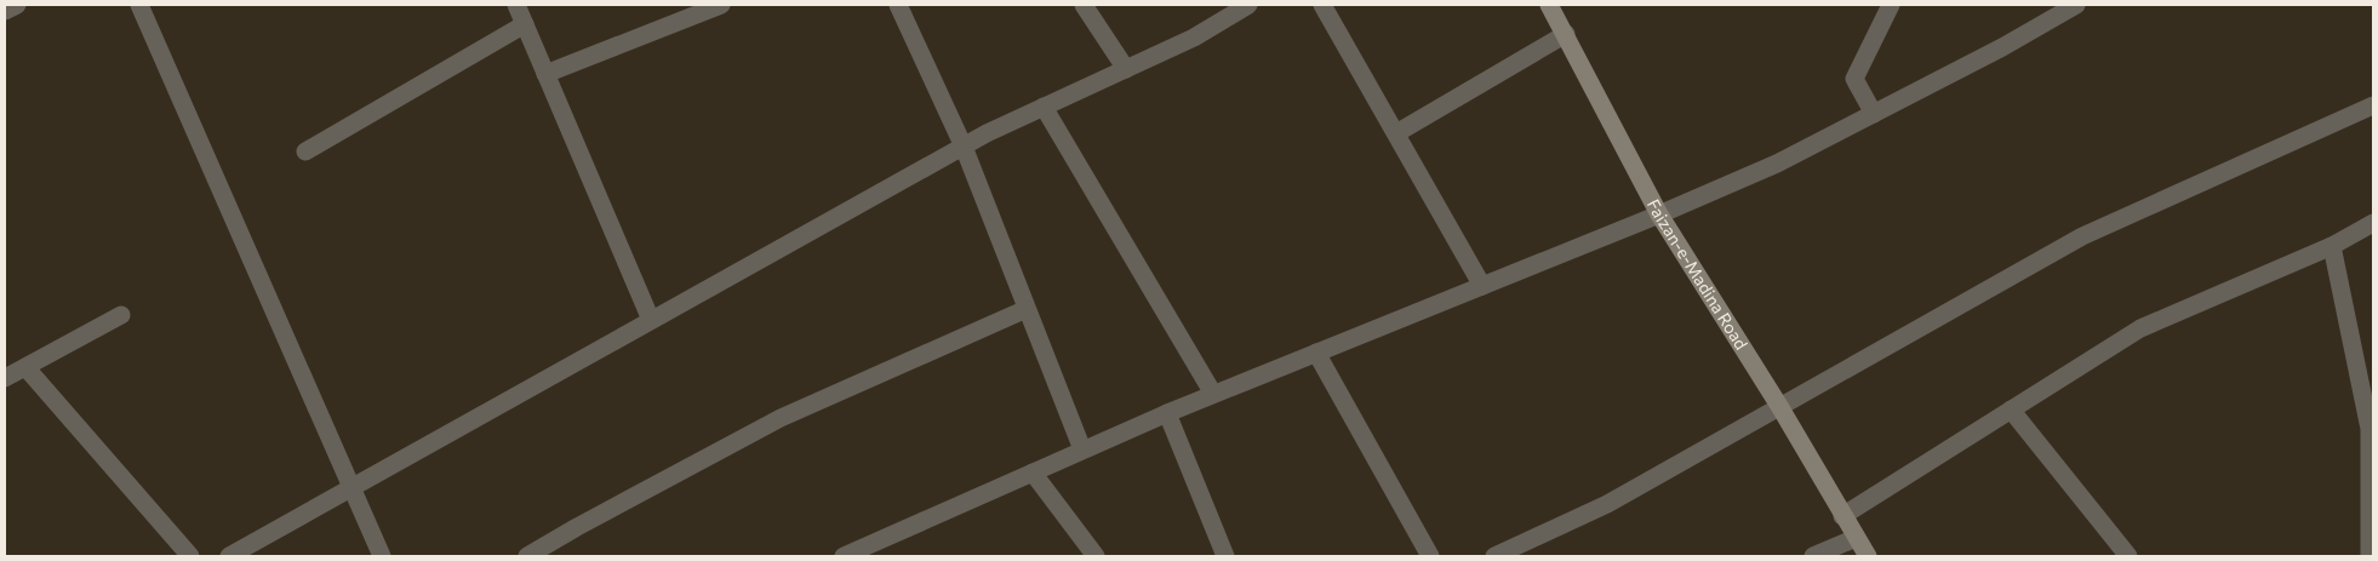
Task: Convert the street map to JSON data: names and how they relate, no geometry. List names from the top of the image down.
{
  "streets": {
    "street": ["Faizan-e-Madina Road"]
  }
}
